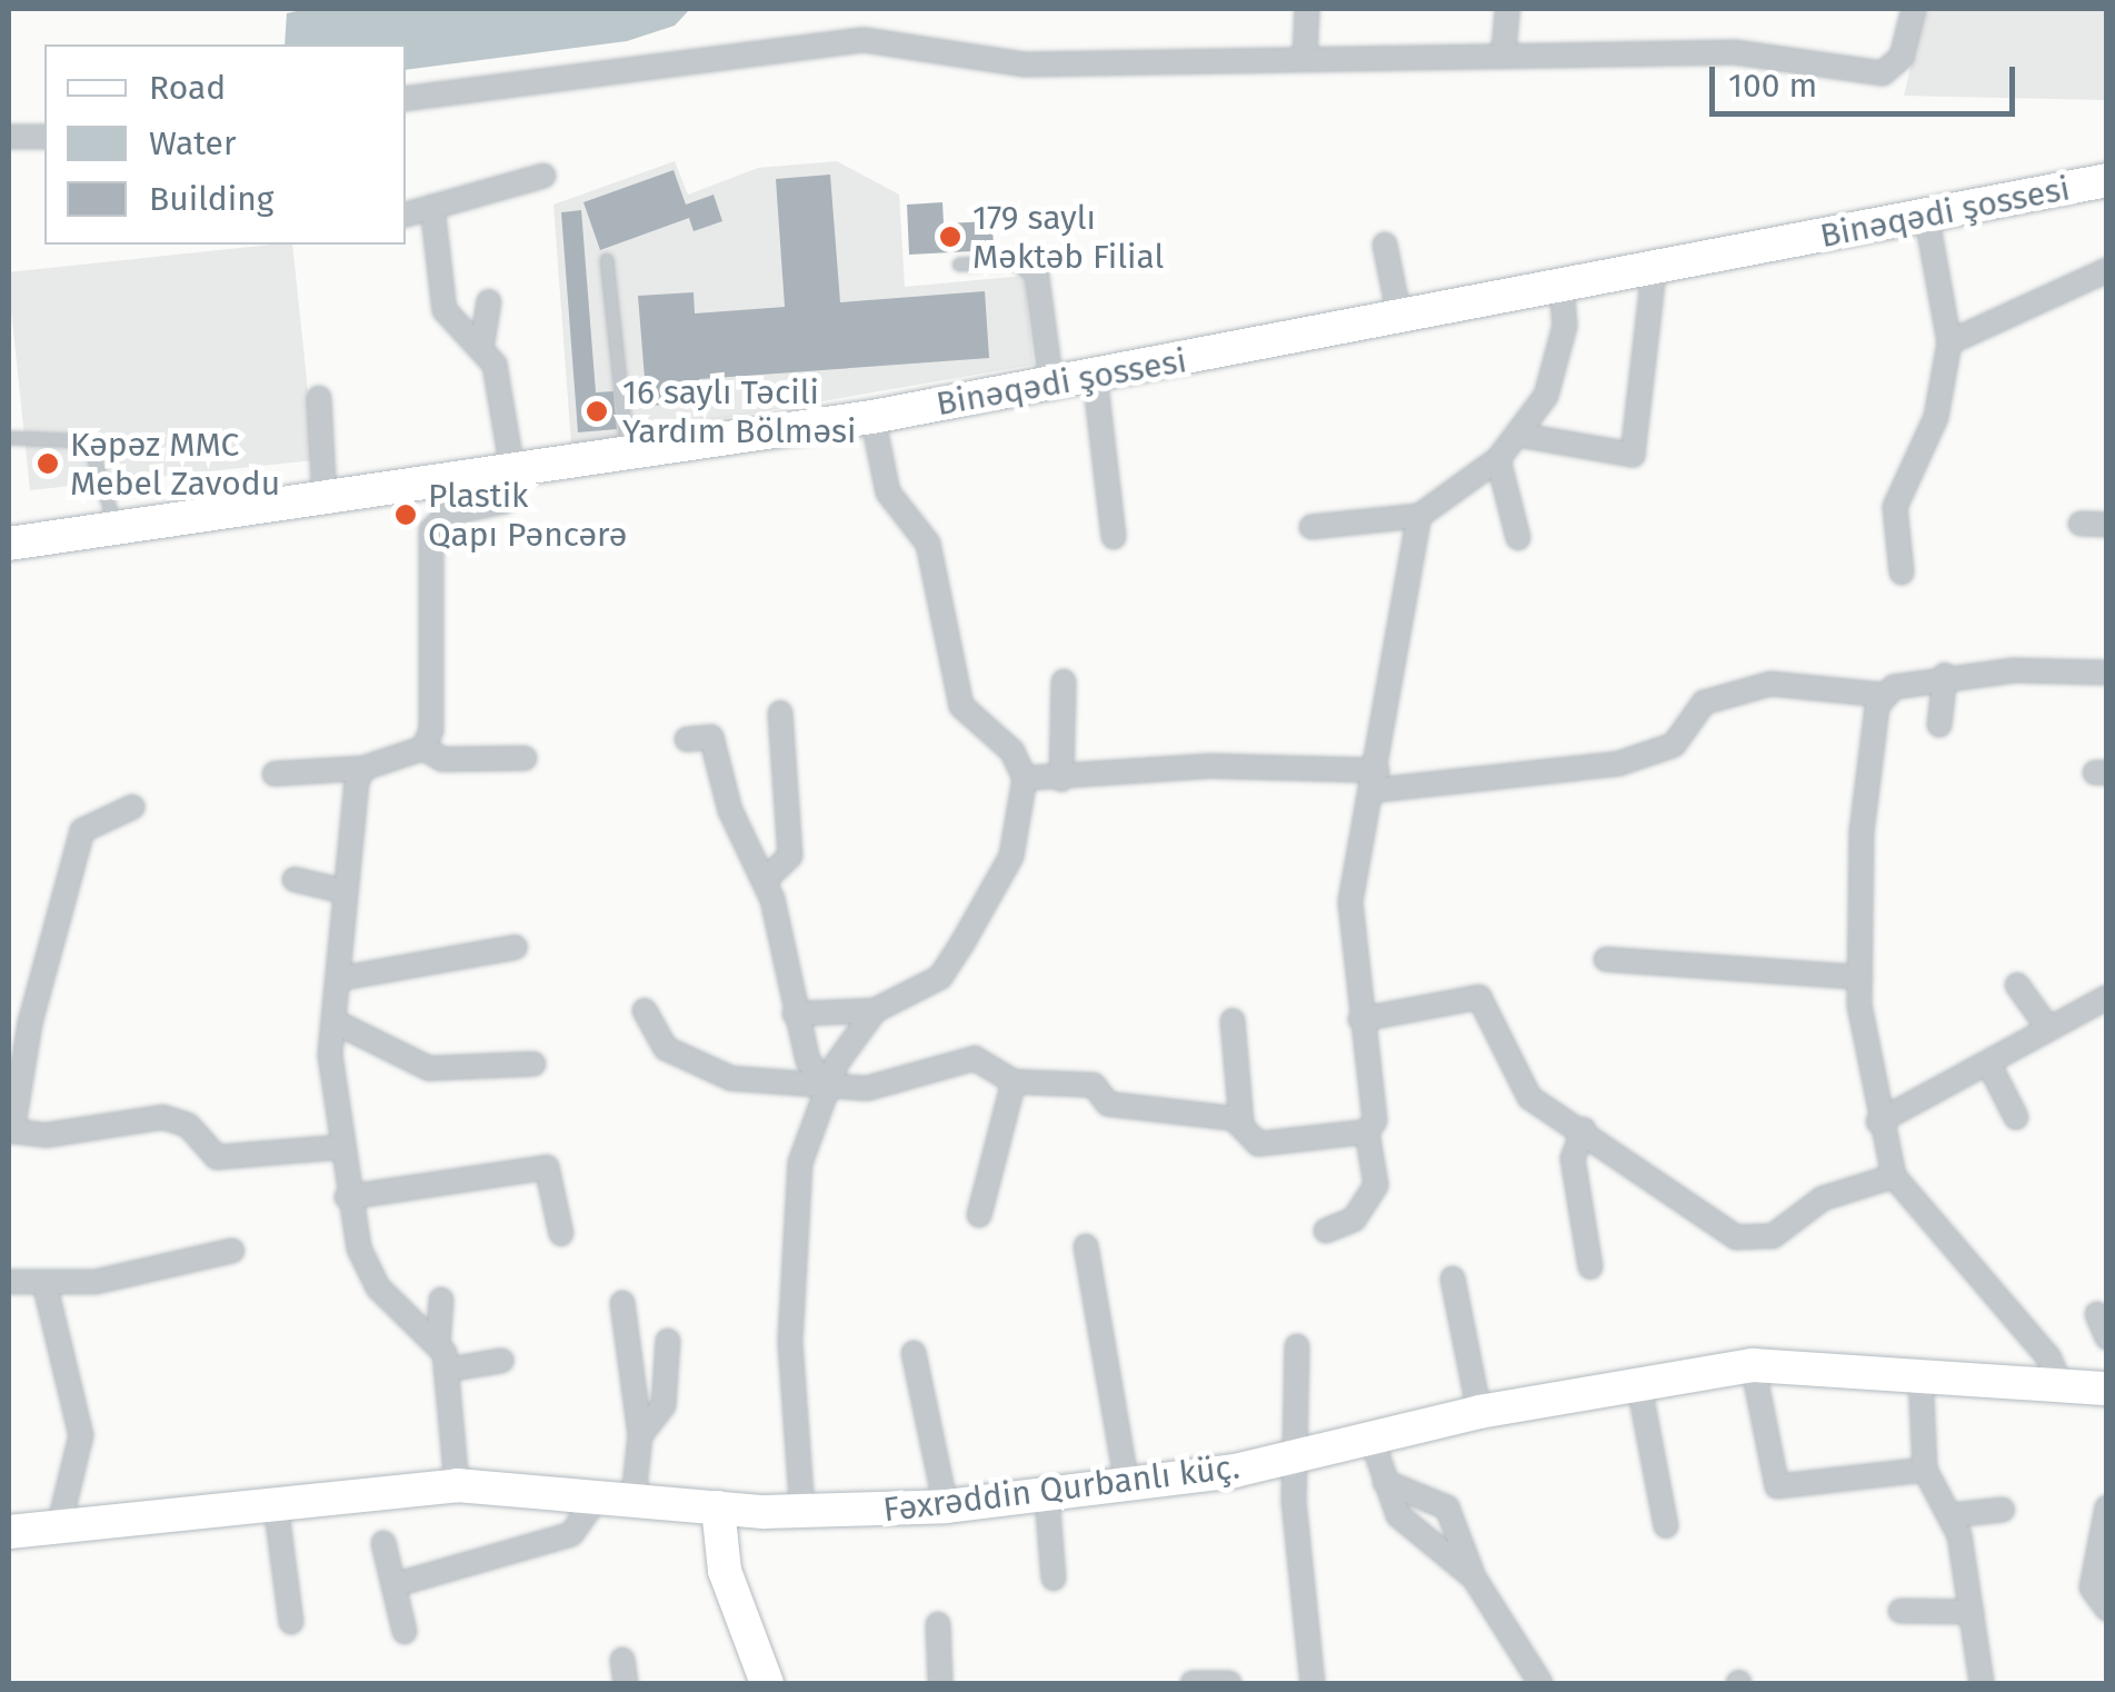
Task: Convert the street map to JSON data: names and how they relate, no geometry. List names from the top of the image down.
{
  "streets": {
    "street": ["Binəqədi şossesi", "Fəxrəddin Qurbanlı küç."]
  },
  "places": [
    "179 saylı Məktəb Filial",
    "16 saylı Təcili Yardım Bölməsi",
    "Kəpəz MMC Mebel Zavodu",
    "Plastik Qapı Pəncərə"
  ],
  "legend": ["Road", "Water", "Building"],
  "scale_bar": "100 m"
}
